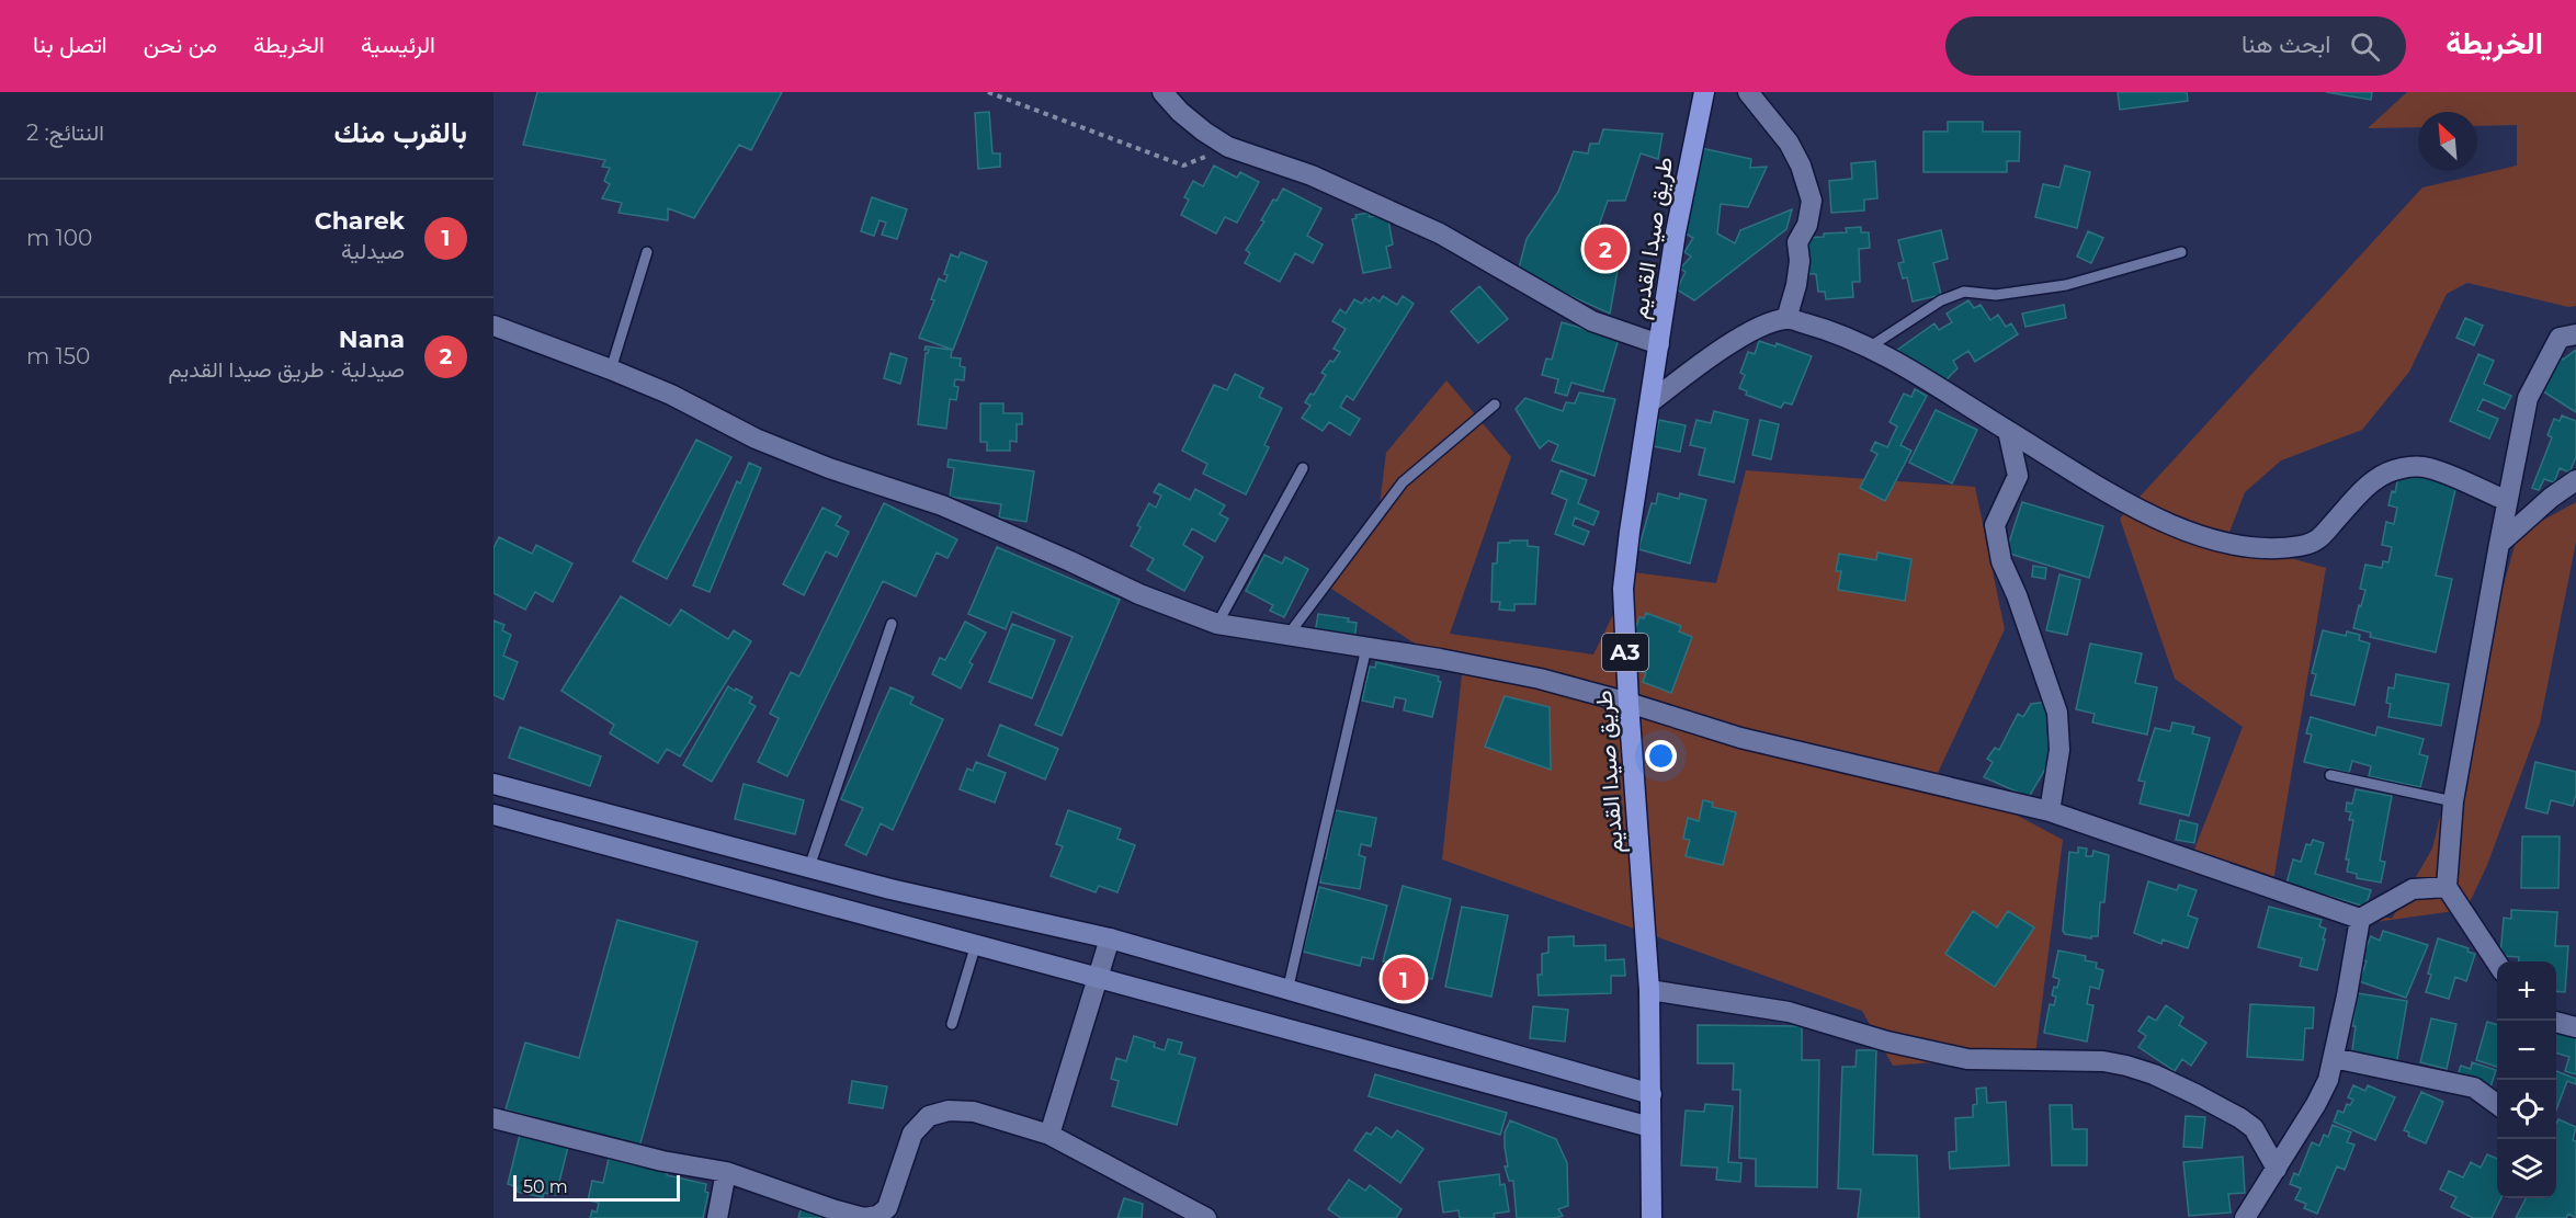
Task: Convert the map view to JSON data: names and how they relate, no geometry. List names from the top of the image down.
{
  "streets": {
    "highway": ["طريق صيدا القديم", "A3"]
  },
  "scale_bar": "50 m",
  "north": "top left",
  "page": {
    "header": "الخريطة",
    "search": "ابحث هنا",
    "nav": [
      "الرئيسية",
      "الخريطة",
      "من نحن",
      "اتصل بنا"
    ],
    "heading": ["بالقرب منك", "النتائج: 2"],
    "list": [
      {
        "mark": "1",
        "name": "Charek",
        "note": "صيدلية",
        "value": "100 m"
      },
      {
        "mark": "2",
        "name": "Nana",
        "note": "صيدلية · طريق صيدا القديم",
        "value": "150 m"
      }
    ],
    "pins": ["2", "1"],
    "map_buttons": ["+", "−"],
    "scale": "50 m"
  }
}
